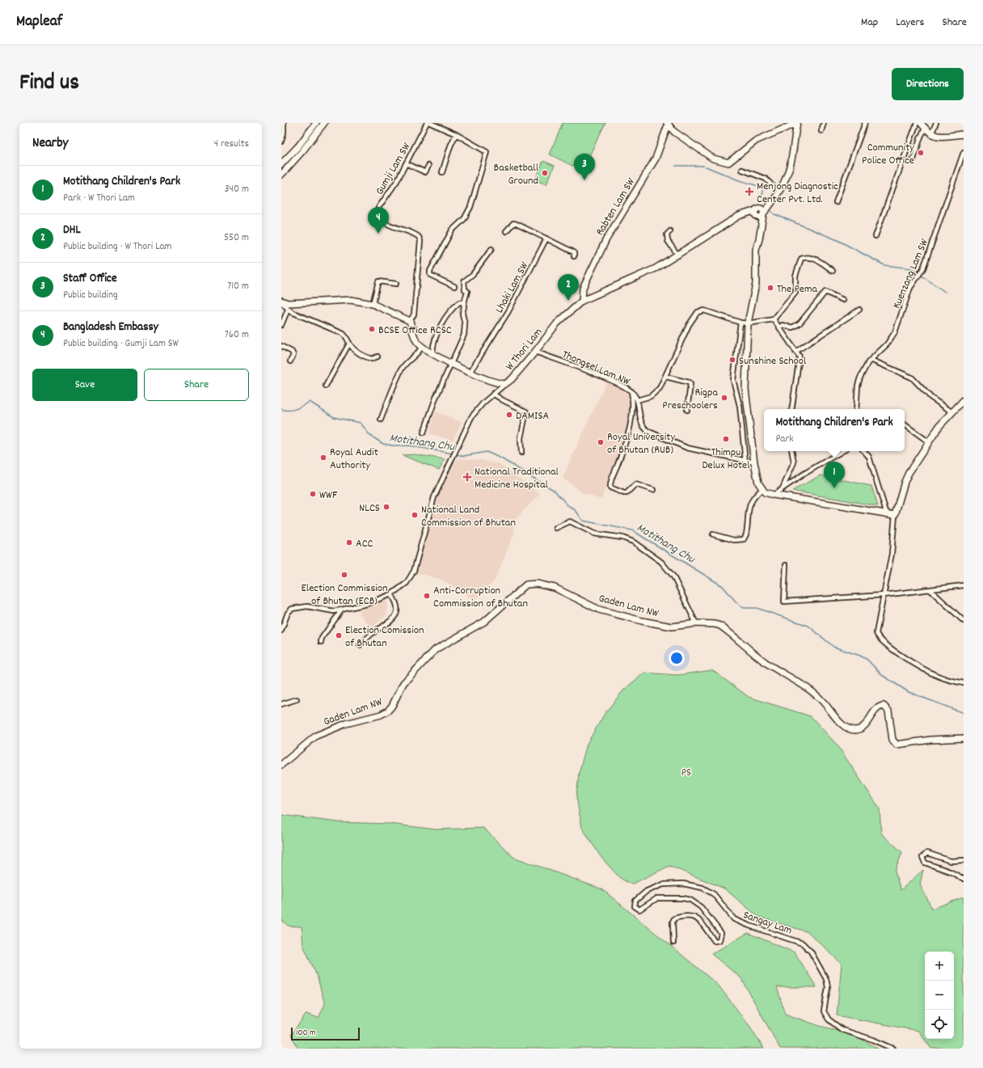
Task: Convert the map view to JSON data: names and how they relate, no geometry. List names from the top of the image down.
{
  "streets": {
    "main road": ["Rabten Lam SW", "W Thori Lam", "Gaden Lam NW"],
    "street": [
      "Gumji Lam SW",
      "Kuenzang Lam SW",
      "Lhaki Lam SW",
      "Thongsel Lam NW",
      "Sangay Lam"
    ]
  },
  "crossings": [
    ["Gumji Lam SW", "W Thori Lam"],
    ["Rabten Lam SW", "W Thori Lam"],
    ["Lhaki Lam SW", "W Thori Lam"],
    ["W Thori Lam", "Thongsel Lam NW"]
  ],
  "water": ["Motithang Chu"],
  "parks": ["PS"],
  "places": {
    "other": [
      "Community Police Office",
      "Basketball Ground",
      "The Pema",
      "BCSE Office RCSC",
      "Sunshine School",
      "Rigpa Preschoolers",
      "DAMISA",
      "Thimpu Delux Hotel",
      "Royal University of Bhutan (RUB)",
      "Royal Audit Authority",
      "WWF",
      "NLCS",
      "National Land Commission of Bhutan",
      "ACC",
      "Election Commission of Bhutan (ECB)",
      "Anti-Corruption Commission of Bhutan",
      "Election Comission of Bhutan"
    ],
    "health": ["Menjong Diagnostic Center Pvt. Ltd.", "National Traditional Medicine Hospital"]
  },
  "scale_bar": "100 m",
  "page": {
    "header": "Mapleaf",
    "nav": ["Map", "Layers", "Share"],
    "title": "Find us",
    "buttons": [
      "Directions",
      ["Save", "Share"]
    ],
    "heading": ["Nearby", "4 results"],
    "pins": [
      "3",
      "4",
      "2",
      "1"
    ],
    "list": [
      {
        "mark": "1",
        "name": "Motithang Children's Park",
        "note": "Park · W Thori Lam",
        "value": "340 m"
      },
      {
        "mark": "2",
        "name": "DHL",
        "note": "Public building · W Thori Lam",
        "value": "550 m"
      },
      {
        "mark": "3",
        "name": "Staff Office",
        "note": "Public building",
        "value": "710 m"
      },
      {
        "mark": "4",
        "name": "Bangladesh Embassy",
        "note": "Public building · Gumji Lam SW",
        "value": "760 m"
      }
    ],
    "popup": ["Motithang Children's Park", "Park"],
    "map_buttons": ["+", "−"],
    "scale": "100 m"
  }
}
